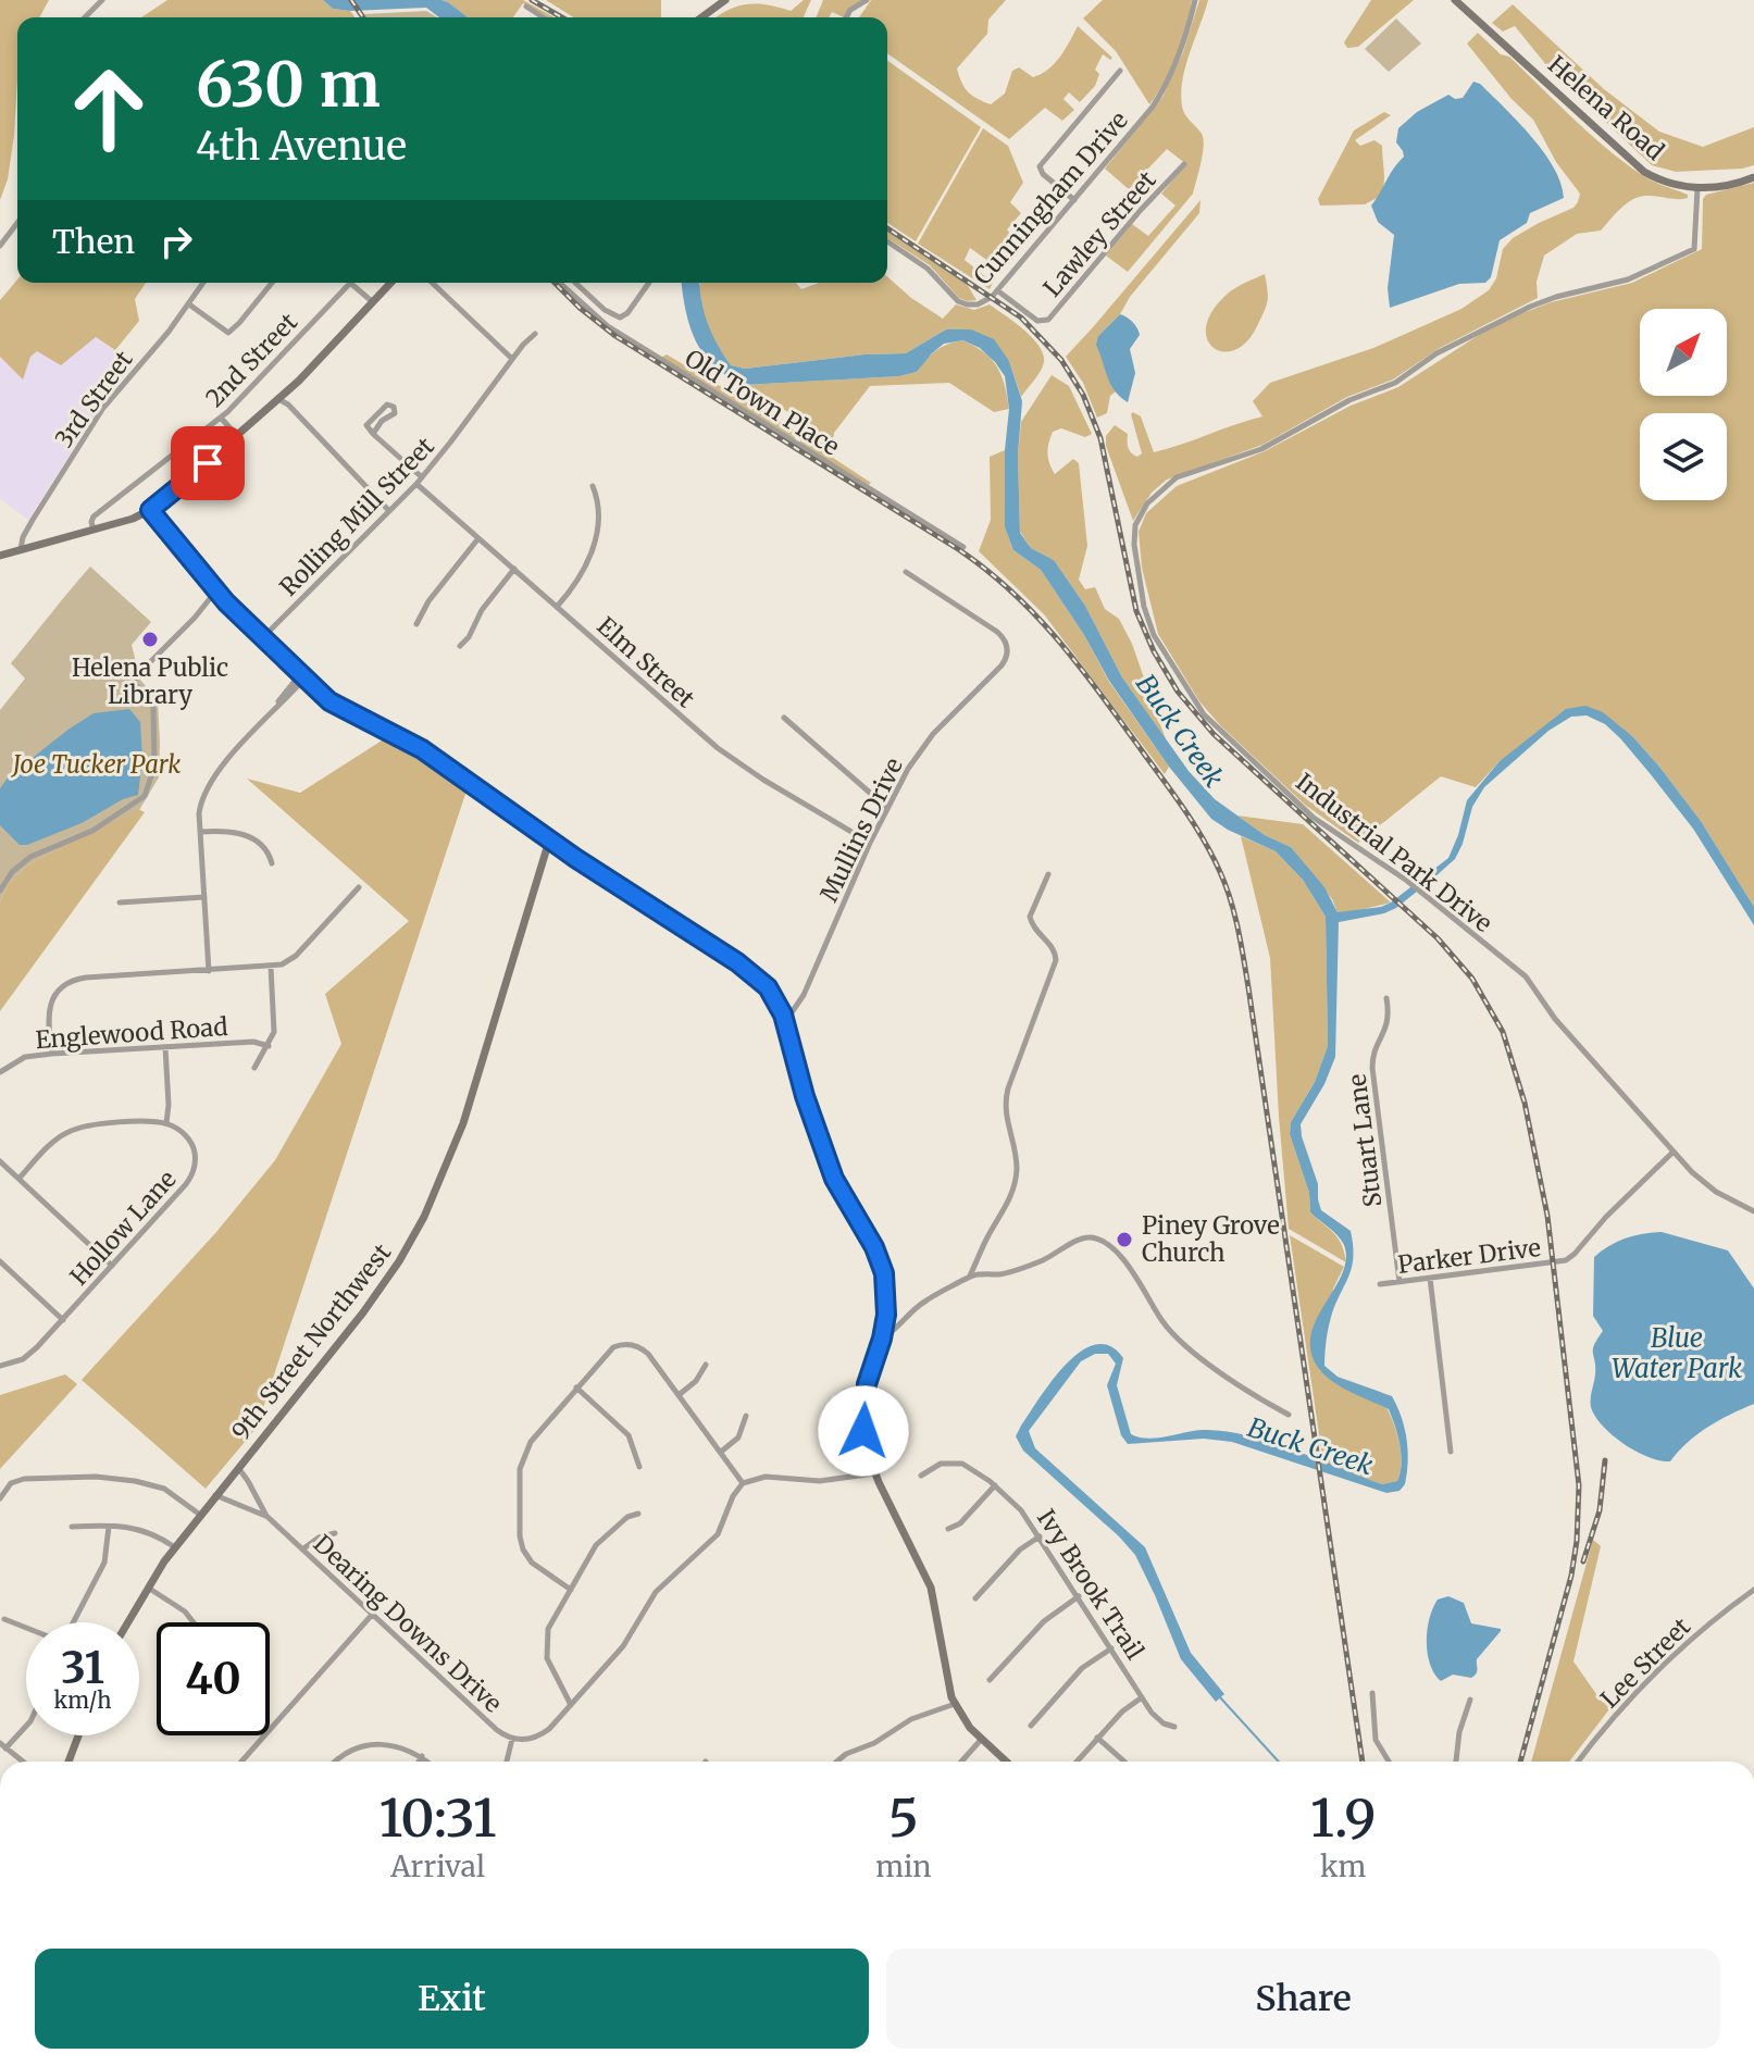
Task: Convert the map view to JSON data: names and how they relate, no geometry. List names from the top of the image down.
{
  "streets": {
    "street": [
      "Helena Road",
      "Cunningham Drive",
      "Lawley Street",
      "2nd Street",
      "3rd Street",
      "Old Town Place",
      "Rolling Mill Street",
      "Elm Street",
      "Mullins Drive",
      "Industrial Park Drive",
      "Englewood Road",
      "Stuart Lane",
      "Hollow Lane",
      "Parker Drive",
      "9th Street Northwest",
      "Ivy Brook Trail",
      "Dearing Downs Drive",
      "Lee Street"
    ]
  },
  "crossings": [
    ["Helena Road", "Industrial Park Drive"],
    ["Cunningham Drive", "Lawley Street"],
    ["Rolling Mill Street", "Elm Street"],
    ["Elm Street", "Mullins Drive"],
    ["Industrial Park Drive", "Parker Drive"],
    ["Stuart Lane", "Parker Drive"],
    ["9th Street Northwest", "Dearing Downs Drive"]
  ],
  "water": ["Buck Creek", "Blue Water Park"],
  "parks": ["Joe Tucker Park"],
  "places": ["Helena Public Library", "Piney Grove Church"],
  "north": "top right",
  "page": {
    "turn": ["630 m", "4th Avenue"],
    "then": "Then",
    "speed": "31 km/h",
    "limit": "40",
    "eta": [
      "10:31",
      "Arrival",
      "5",
      "min",
      "1.9",
      "km"
    ],
    "buttons": ["Exit", "Share"]
  }
}
